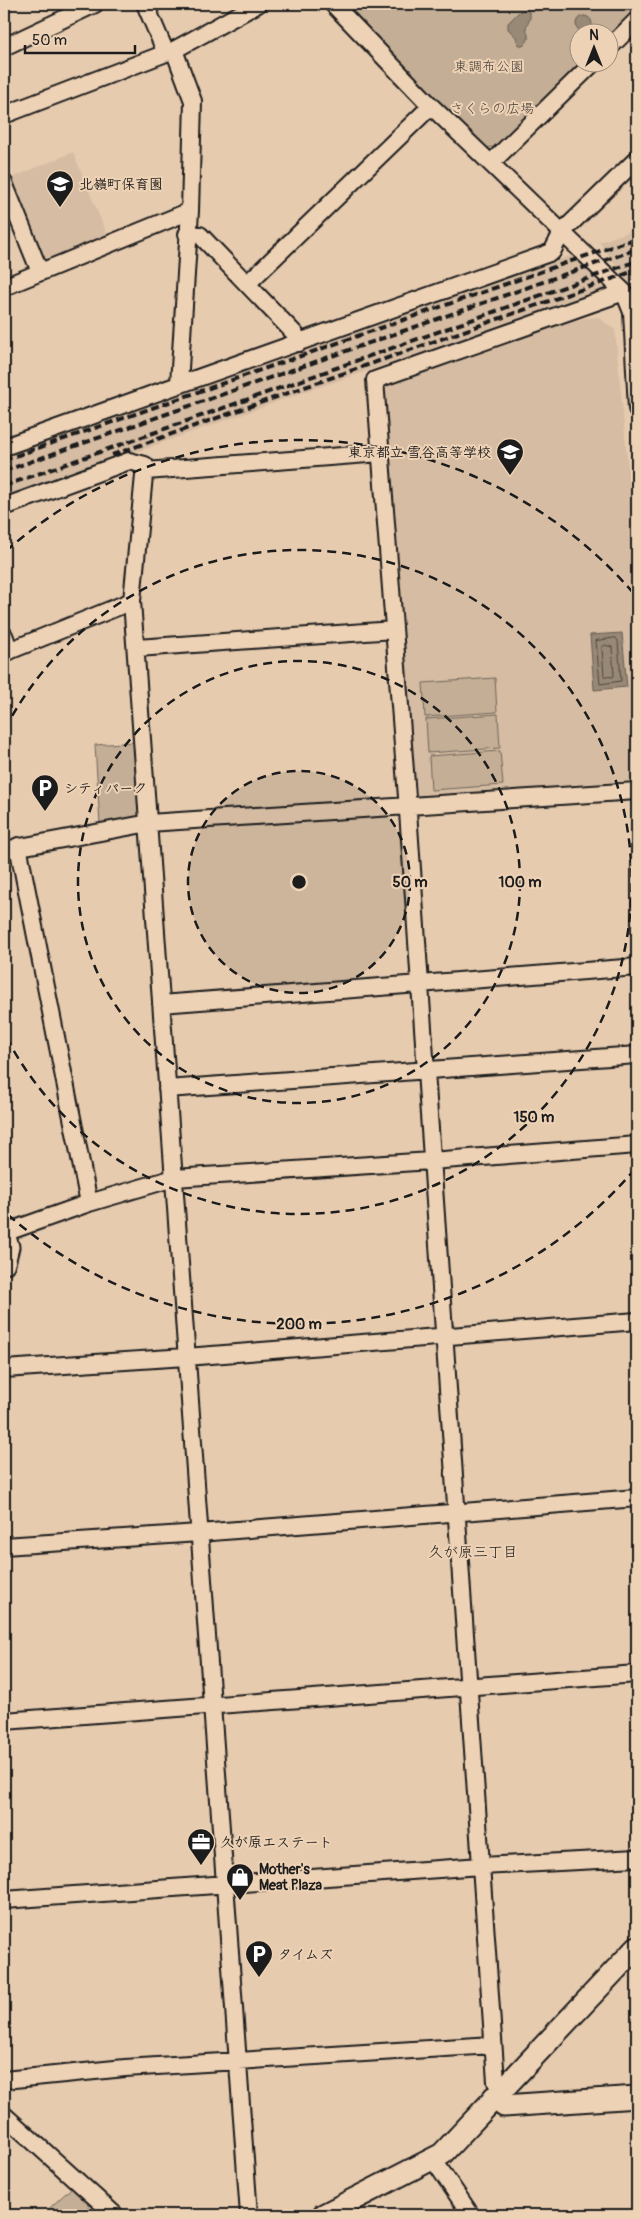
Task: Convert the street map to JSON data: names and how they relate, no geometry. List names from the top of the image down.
{
  "districts": ["久が原三丁目"],
  "parks": ["東調布公園", "さくらの広場"],
  "places": {
    "school or university": ["北嶺町保育園", "東京都立 雪谷高等学校"],
    "parking": ["シティパーク", "タイムズ"],
    "office": ["久が原エステート"],
    "shop": ["Mother's Meat Plaza"]
  },
  "scale_bar": "50 m",
  "north": "top",
  "rings": [
    "50 m",
    "100 m",
    "150 m",
    "200 m"
  ]
}
